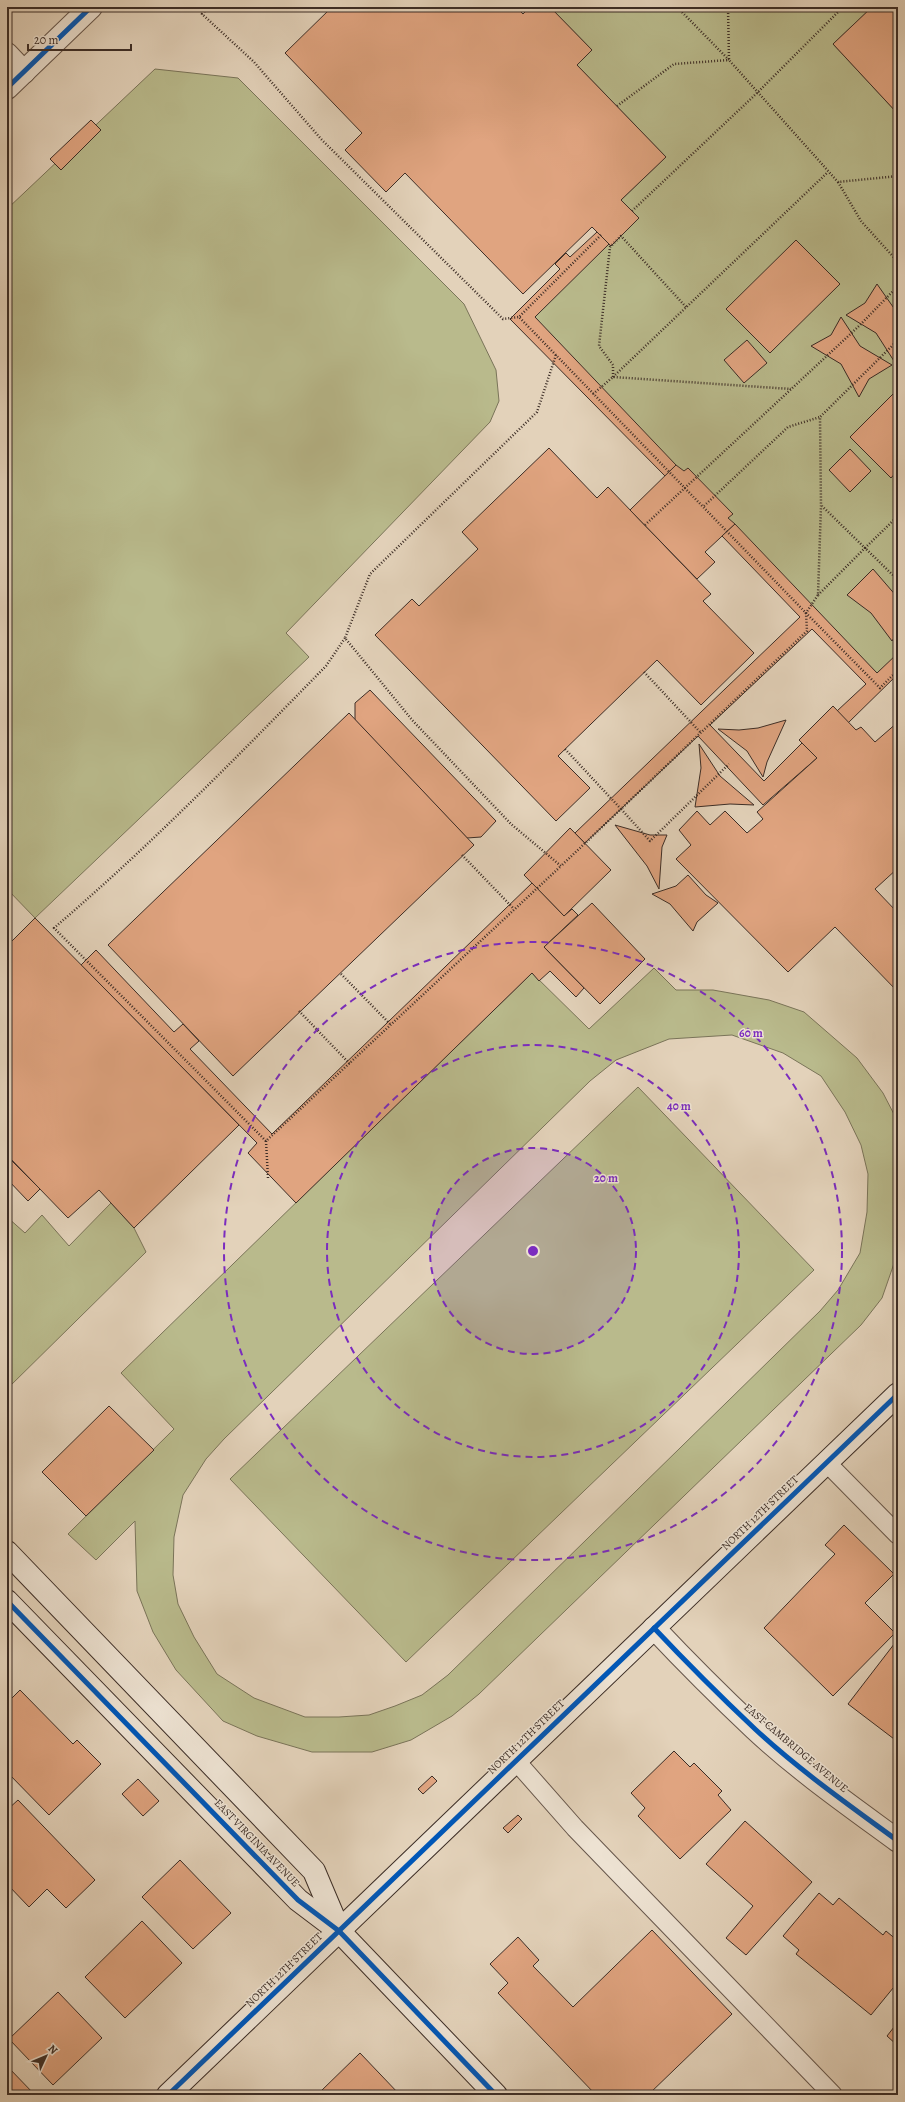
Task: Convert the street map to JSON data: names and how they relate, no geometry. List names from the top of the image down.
{
  "streets": {
    "street": ["NORTH 12TH STREET", "EAST CAMBRIDGE AVENUE", "EAST VIRGINIA AVENUE"]
  },
  "crossings": [
    ["NORTH 12TH STREET", "EAST CAMBRIDGE AVENUE"],
    ["NORTH 12TH STREET", "EAST VIRGINIA AVENUE"]
  ],
  "scale_bar": "20 m",
  "north": "top right",
  "rings": ["60 m", "40 m", "20 m"]
}
